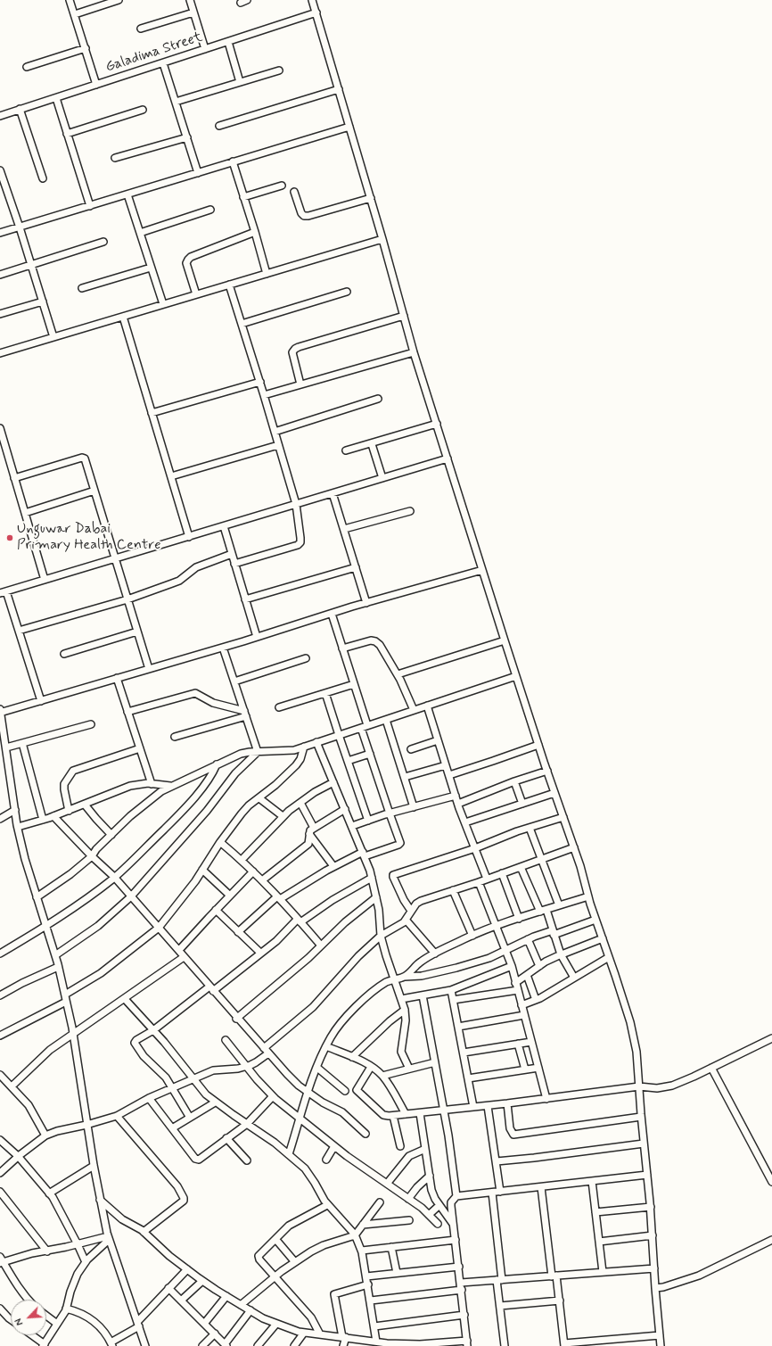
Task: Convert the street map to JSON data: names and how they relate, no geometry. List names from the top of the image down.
{
  "streets": {
    "street": ["Galadima Street"]
  },
  "places": ["Unguwar Dabai Primary Health Centre"],
  "north": "bottom left"
}
